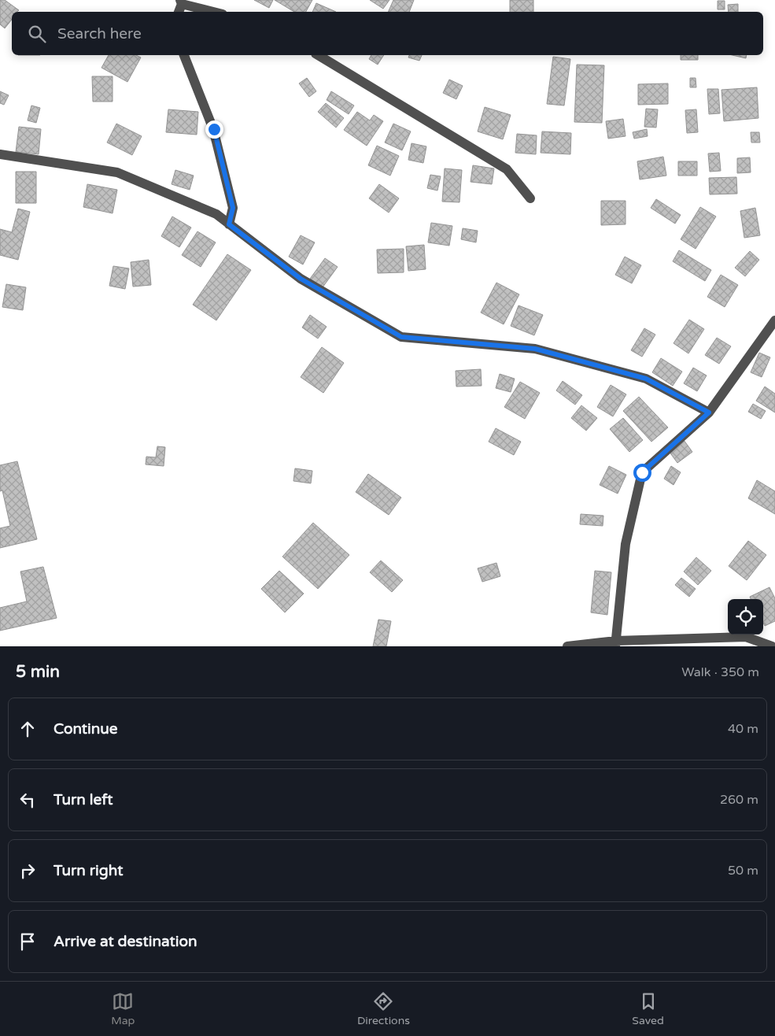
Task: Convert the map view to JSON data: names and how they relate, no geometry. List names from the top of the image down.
{
  "page": {
    "search": "Search here",
    "heading": ["5 min", "Walk · 350 m"],
    "list": [
      ["Continue", "40 m"],
      ["Turn left", "260 m"],
      ["Turn right", "50 m"],
      "Arrive at destination"
    ],
    "nav": ["Map", "Directions", "Saved"]
  }
}
